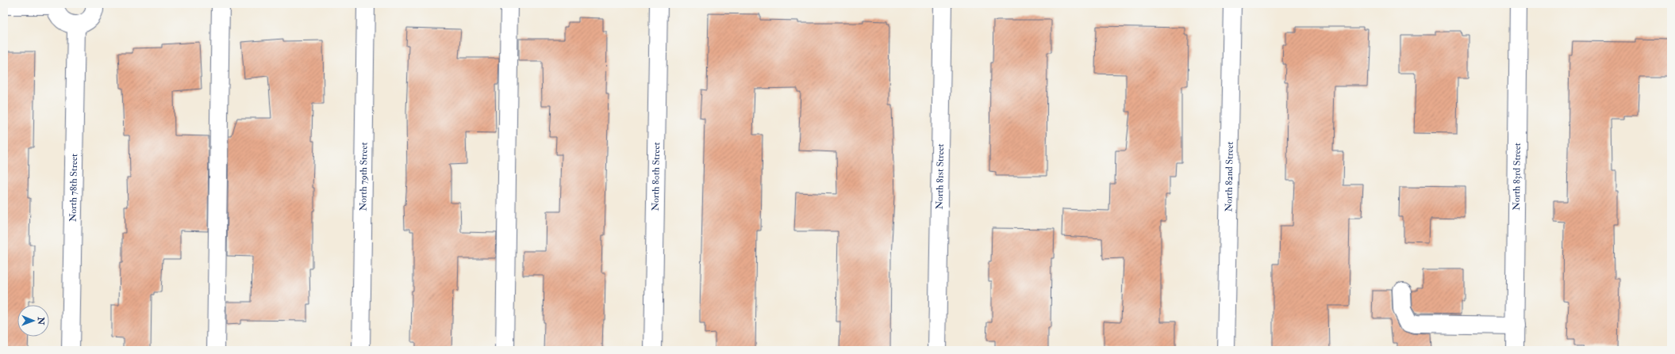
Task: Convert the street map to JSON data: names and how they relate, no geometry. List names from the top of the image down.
{
  "streets": {
    "street": [
      "North 79th Street",
      "North 82nd Street",
      "North 83rd Street",
      "North 80th Street",
      "North 81st Street",
      "North 78th Street"
    ]
  },
  "north": "right"
}
